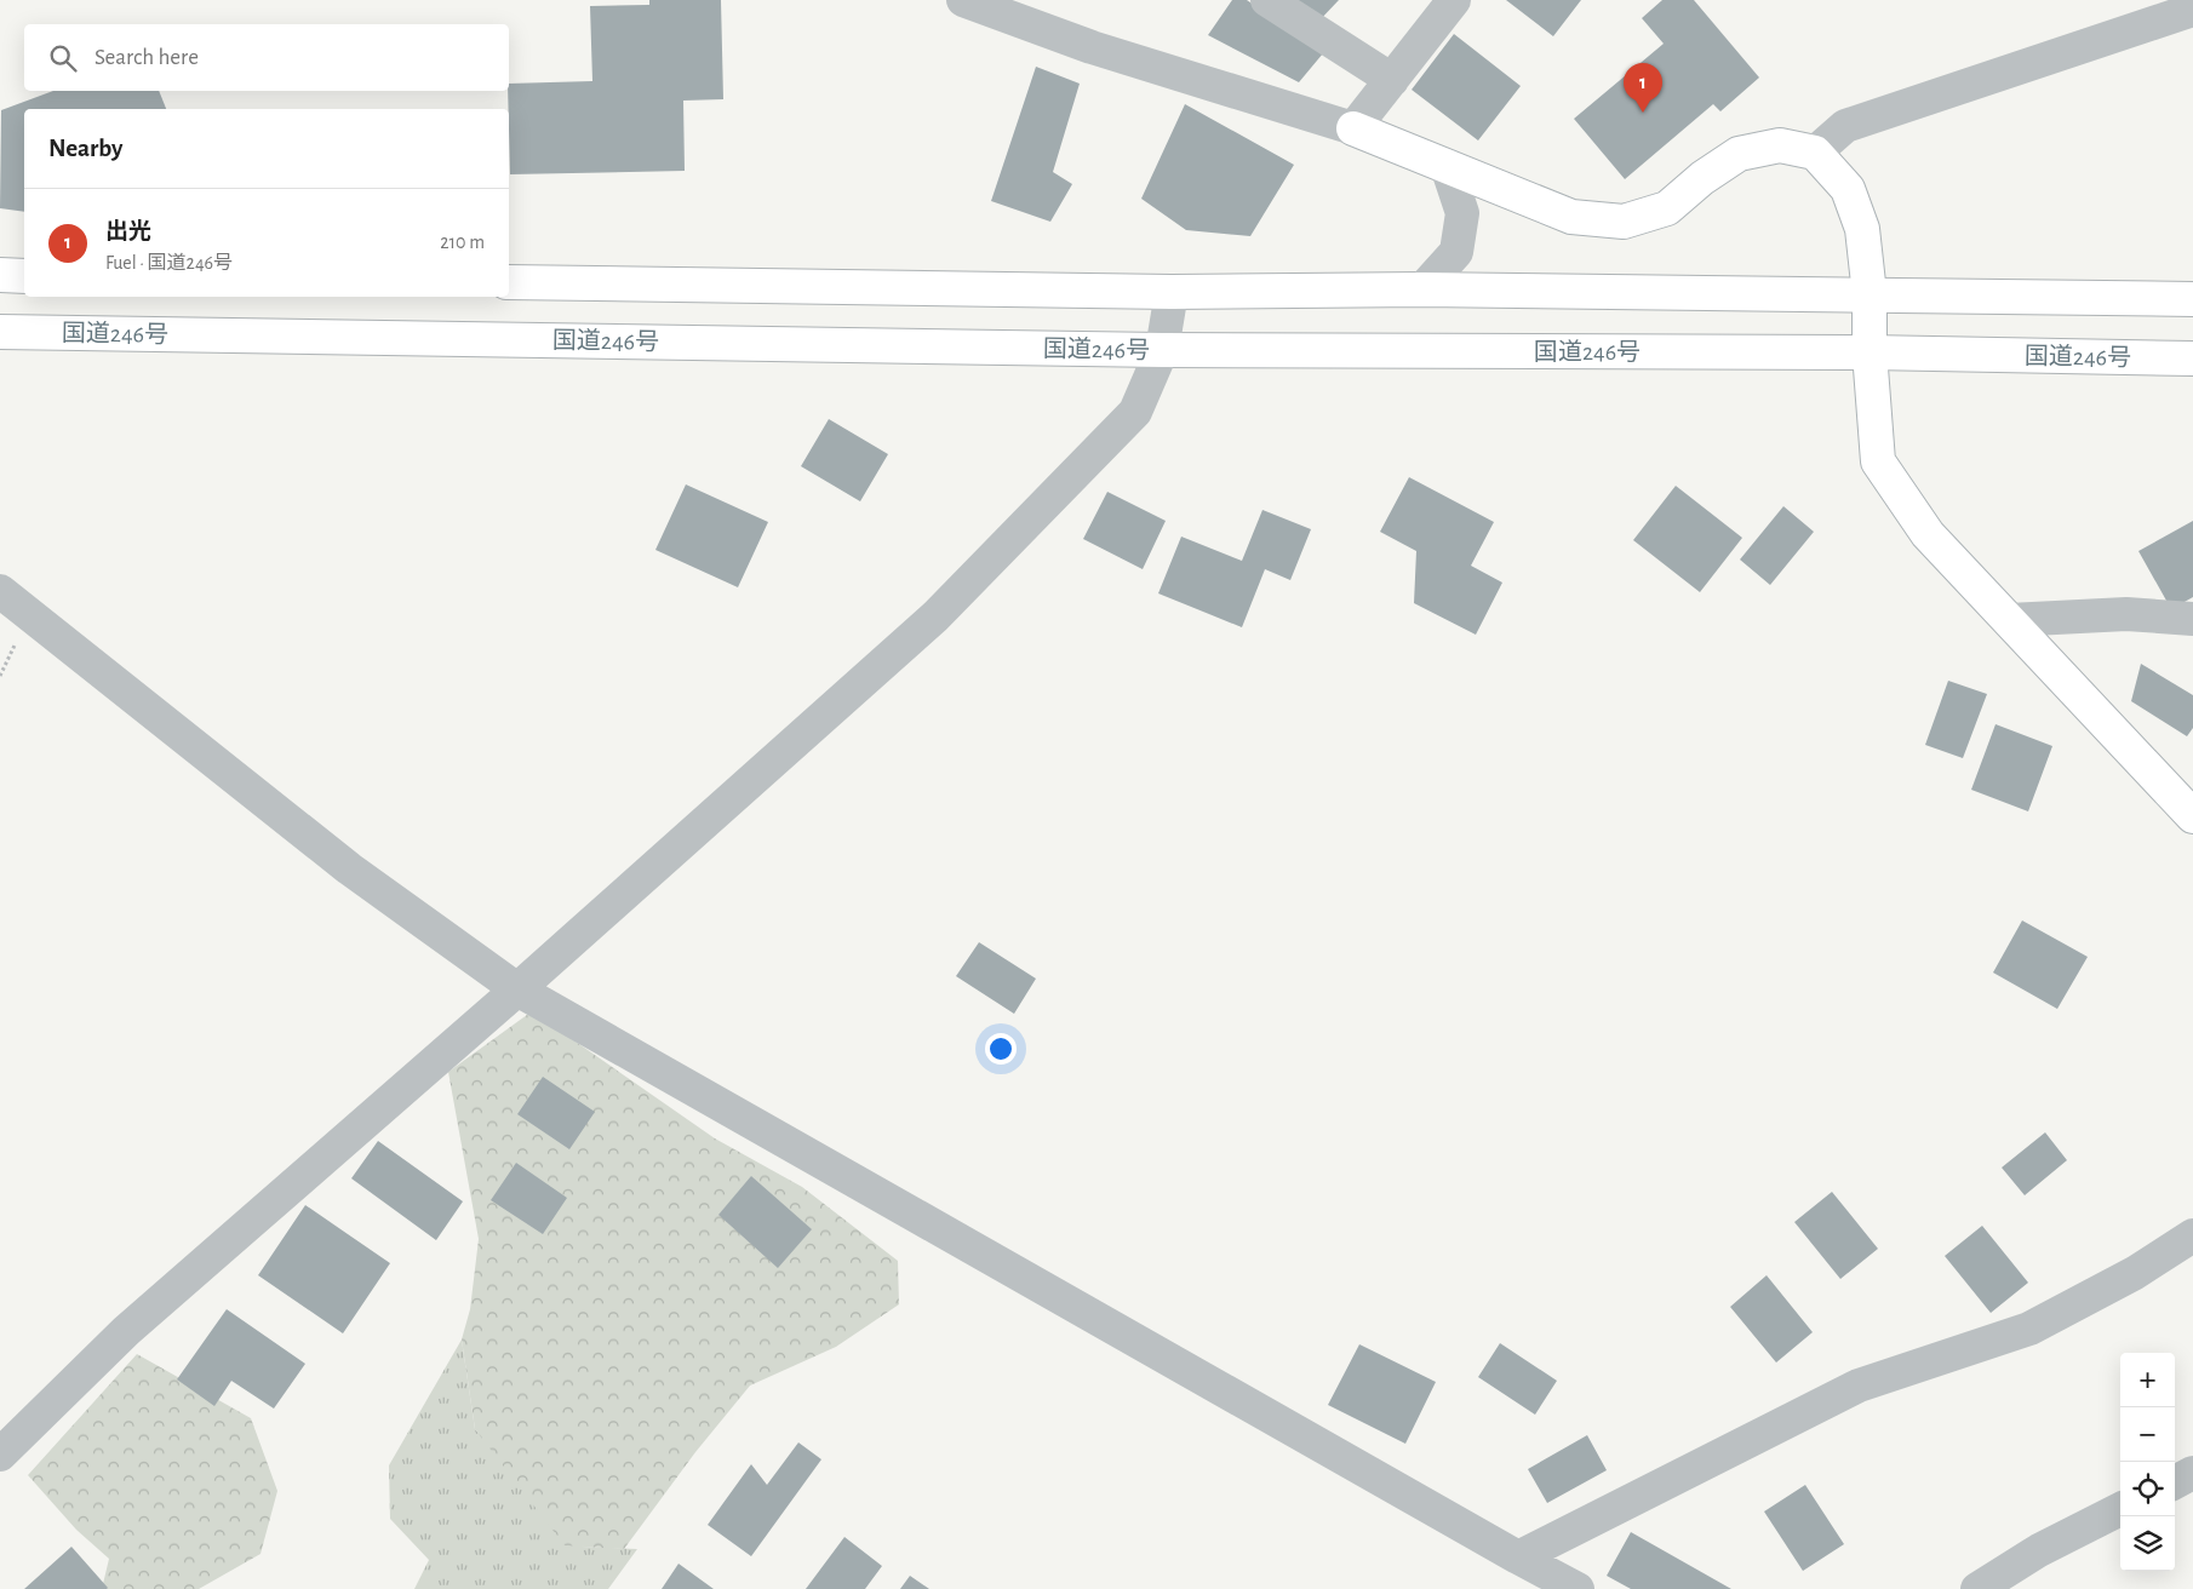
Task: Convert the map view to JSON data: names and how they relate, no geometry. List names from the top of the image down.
{
  "streets": {
    "main road": ["国道246号"]
  },
  "page": {
    "search": "Search here",
    "pins": "1",
    "heading": "Nearby",
    "list": [
      {
        "mark": "1",
        "name": "出光",
        "note": "Fuel · 国道246号",
        "value": "210 m"
      }
    ],
    "map_buttons": ["+", "−"]
  }
}
